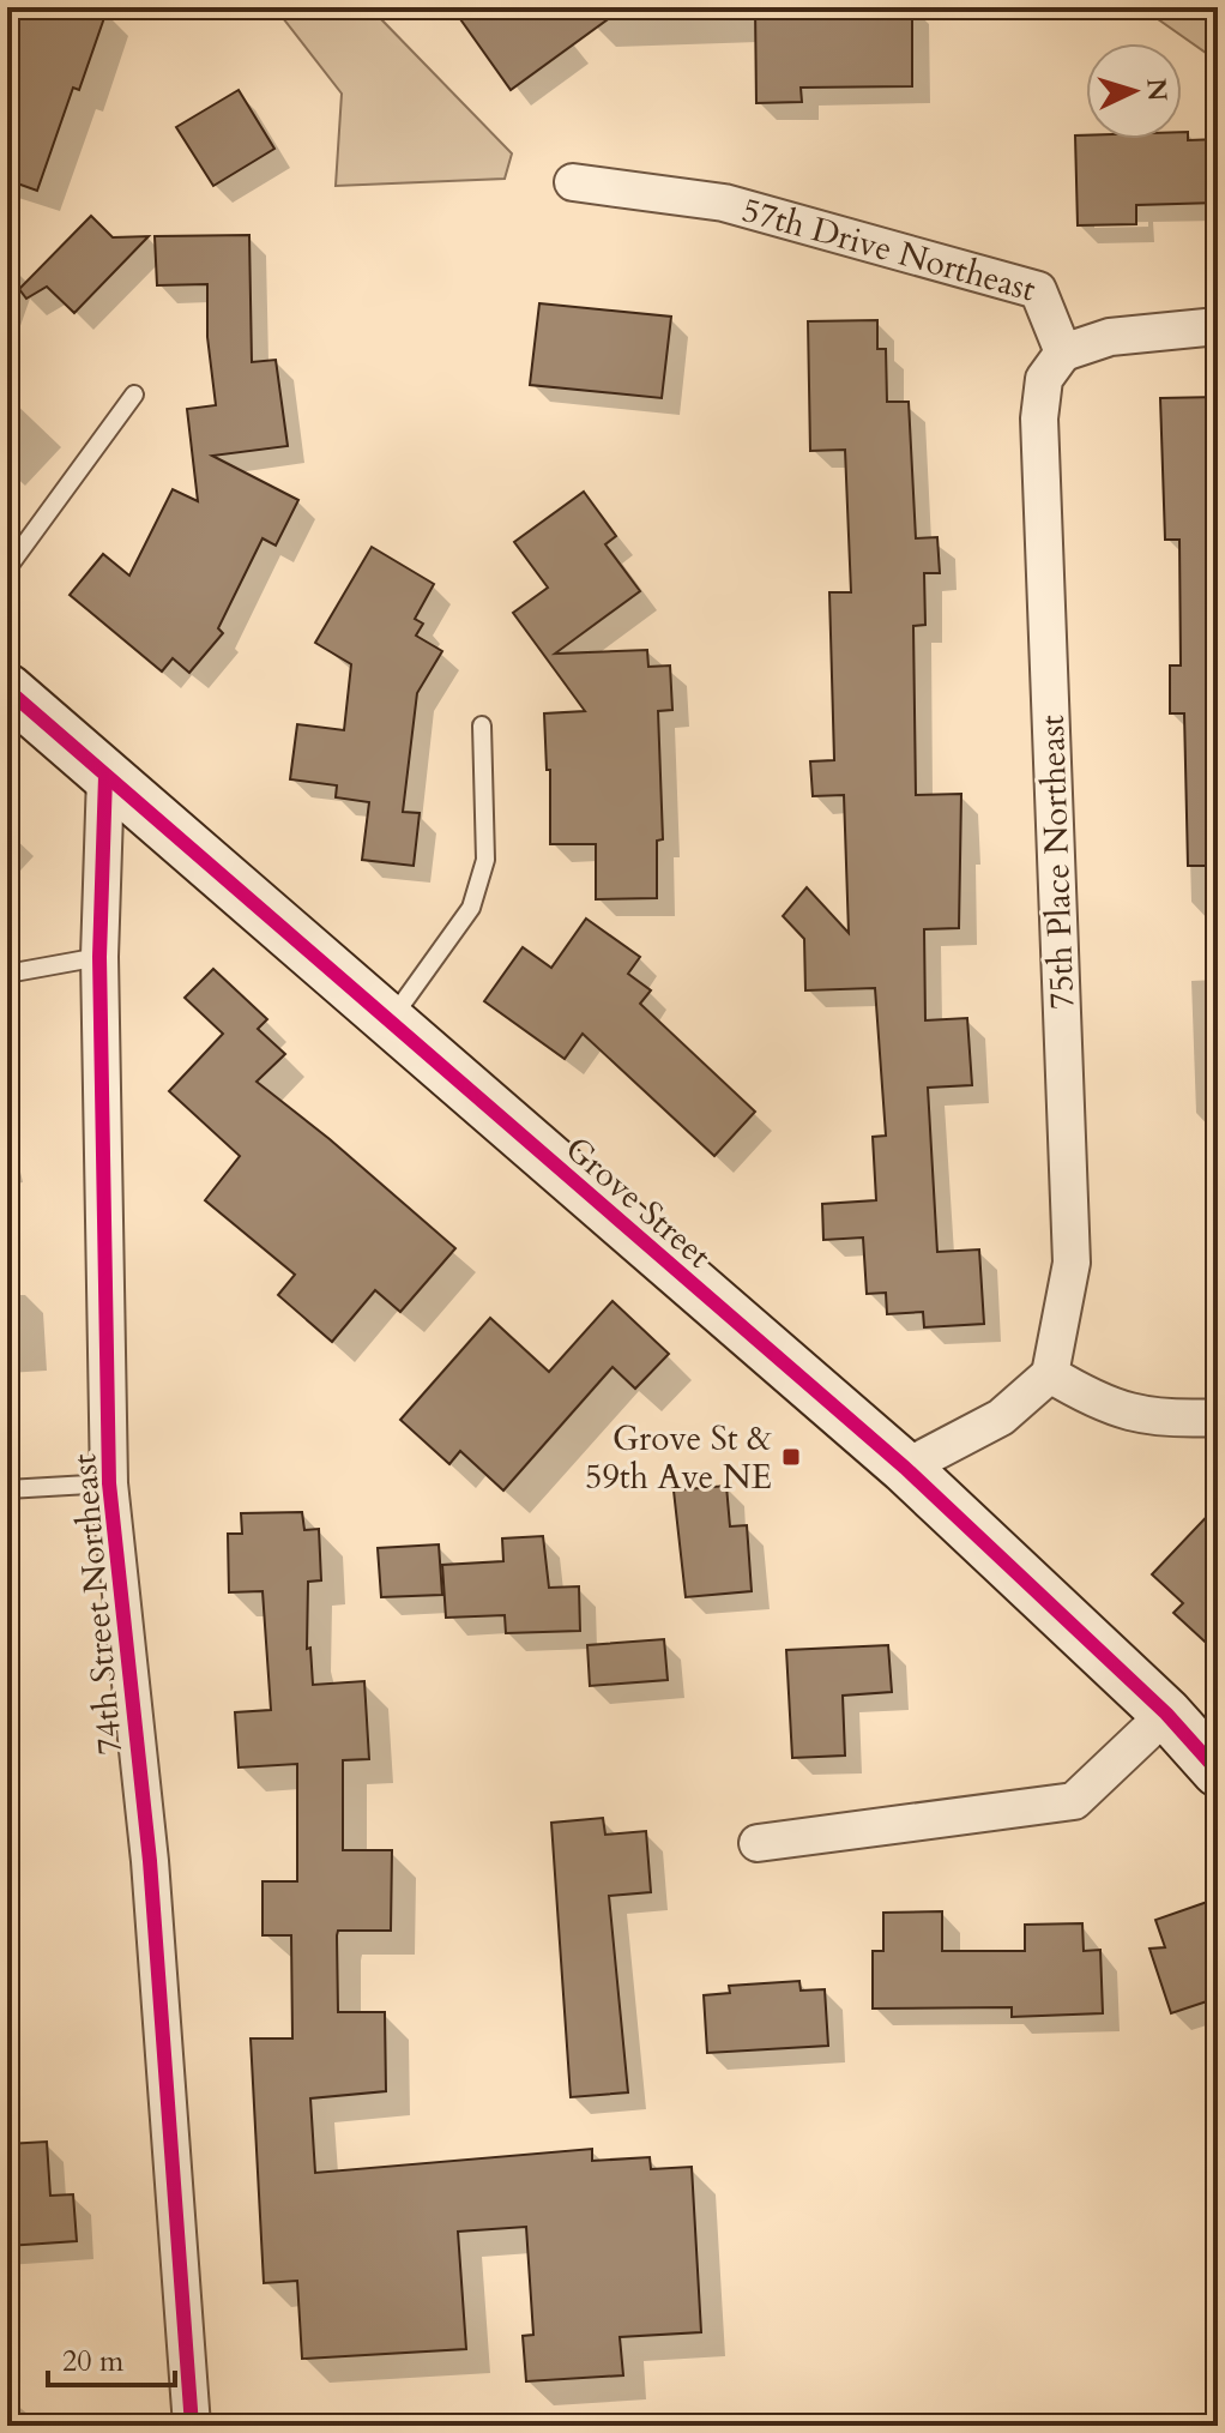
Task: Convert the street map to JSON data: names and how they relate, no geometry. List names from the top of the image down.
{
  "streets": {
    "street": [
      "57th Drive Northeast",
      "75th Place Northeast",
      "Grove Street",
      "74th Street Northeast"
    ]
  },
  "crossings": [
    ["57th Drive Northeast", "75th Place Northeast"],
    ["Grove Street", "74th Street Northeast"]
  ],
  "places": {
    "transit": ["Grove St & 59th Ave NE"]
  },
  "scale_bar": "20 m",
  "north": "right"
}
